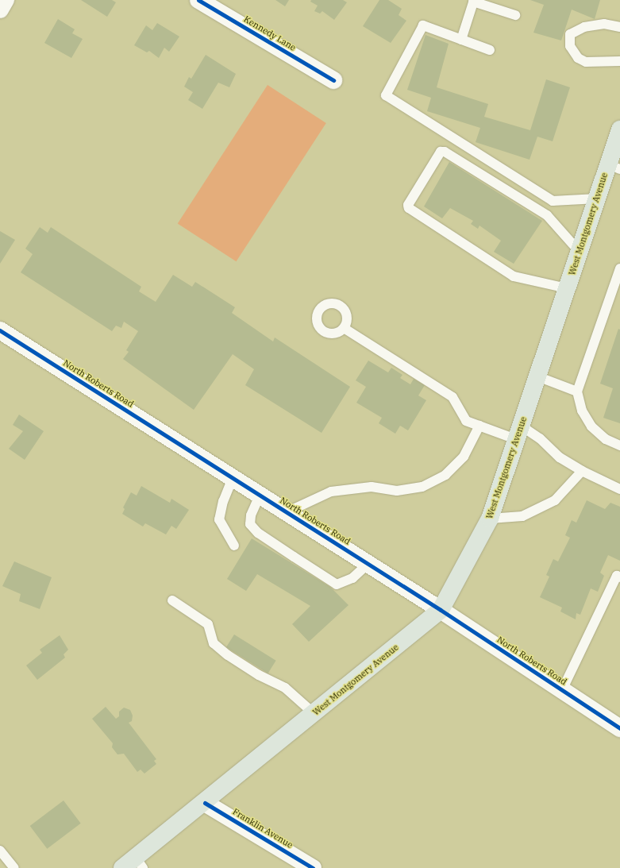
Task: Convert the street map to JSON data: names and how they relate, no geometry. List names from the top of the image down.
{
  "streets": {
    "main road": ["West Montgomery Avenue"],
    "street": ["Kennedy Lane", "North Roberts Road", "Franklin Avenue"]
  },
  "crossings": [
    ["West Montgomery Avenue", "North Roberts Road"],
    ["West Montgomery Avenue", "Franklin Avenue"]
  ]
}
